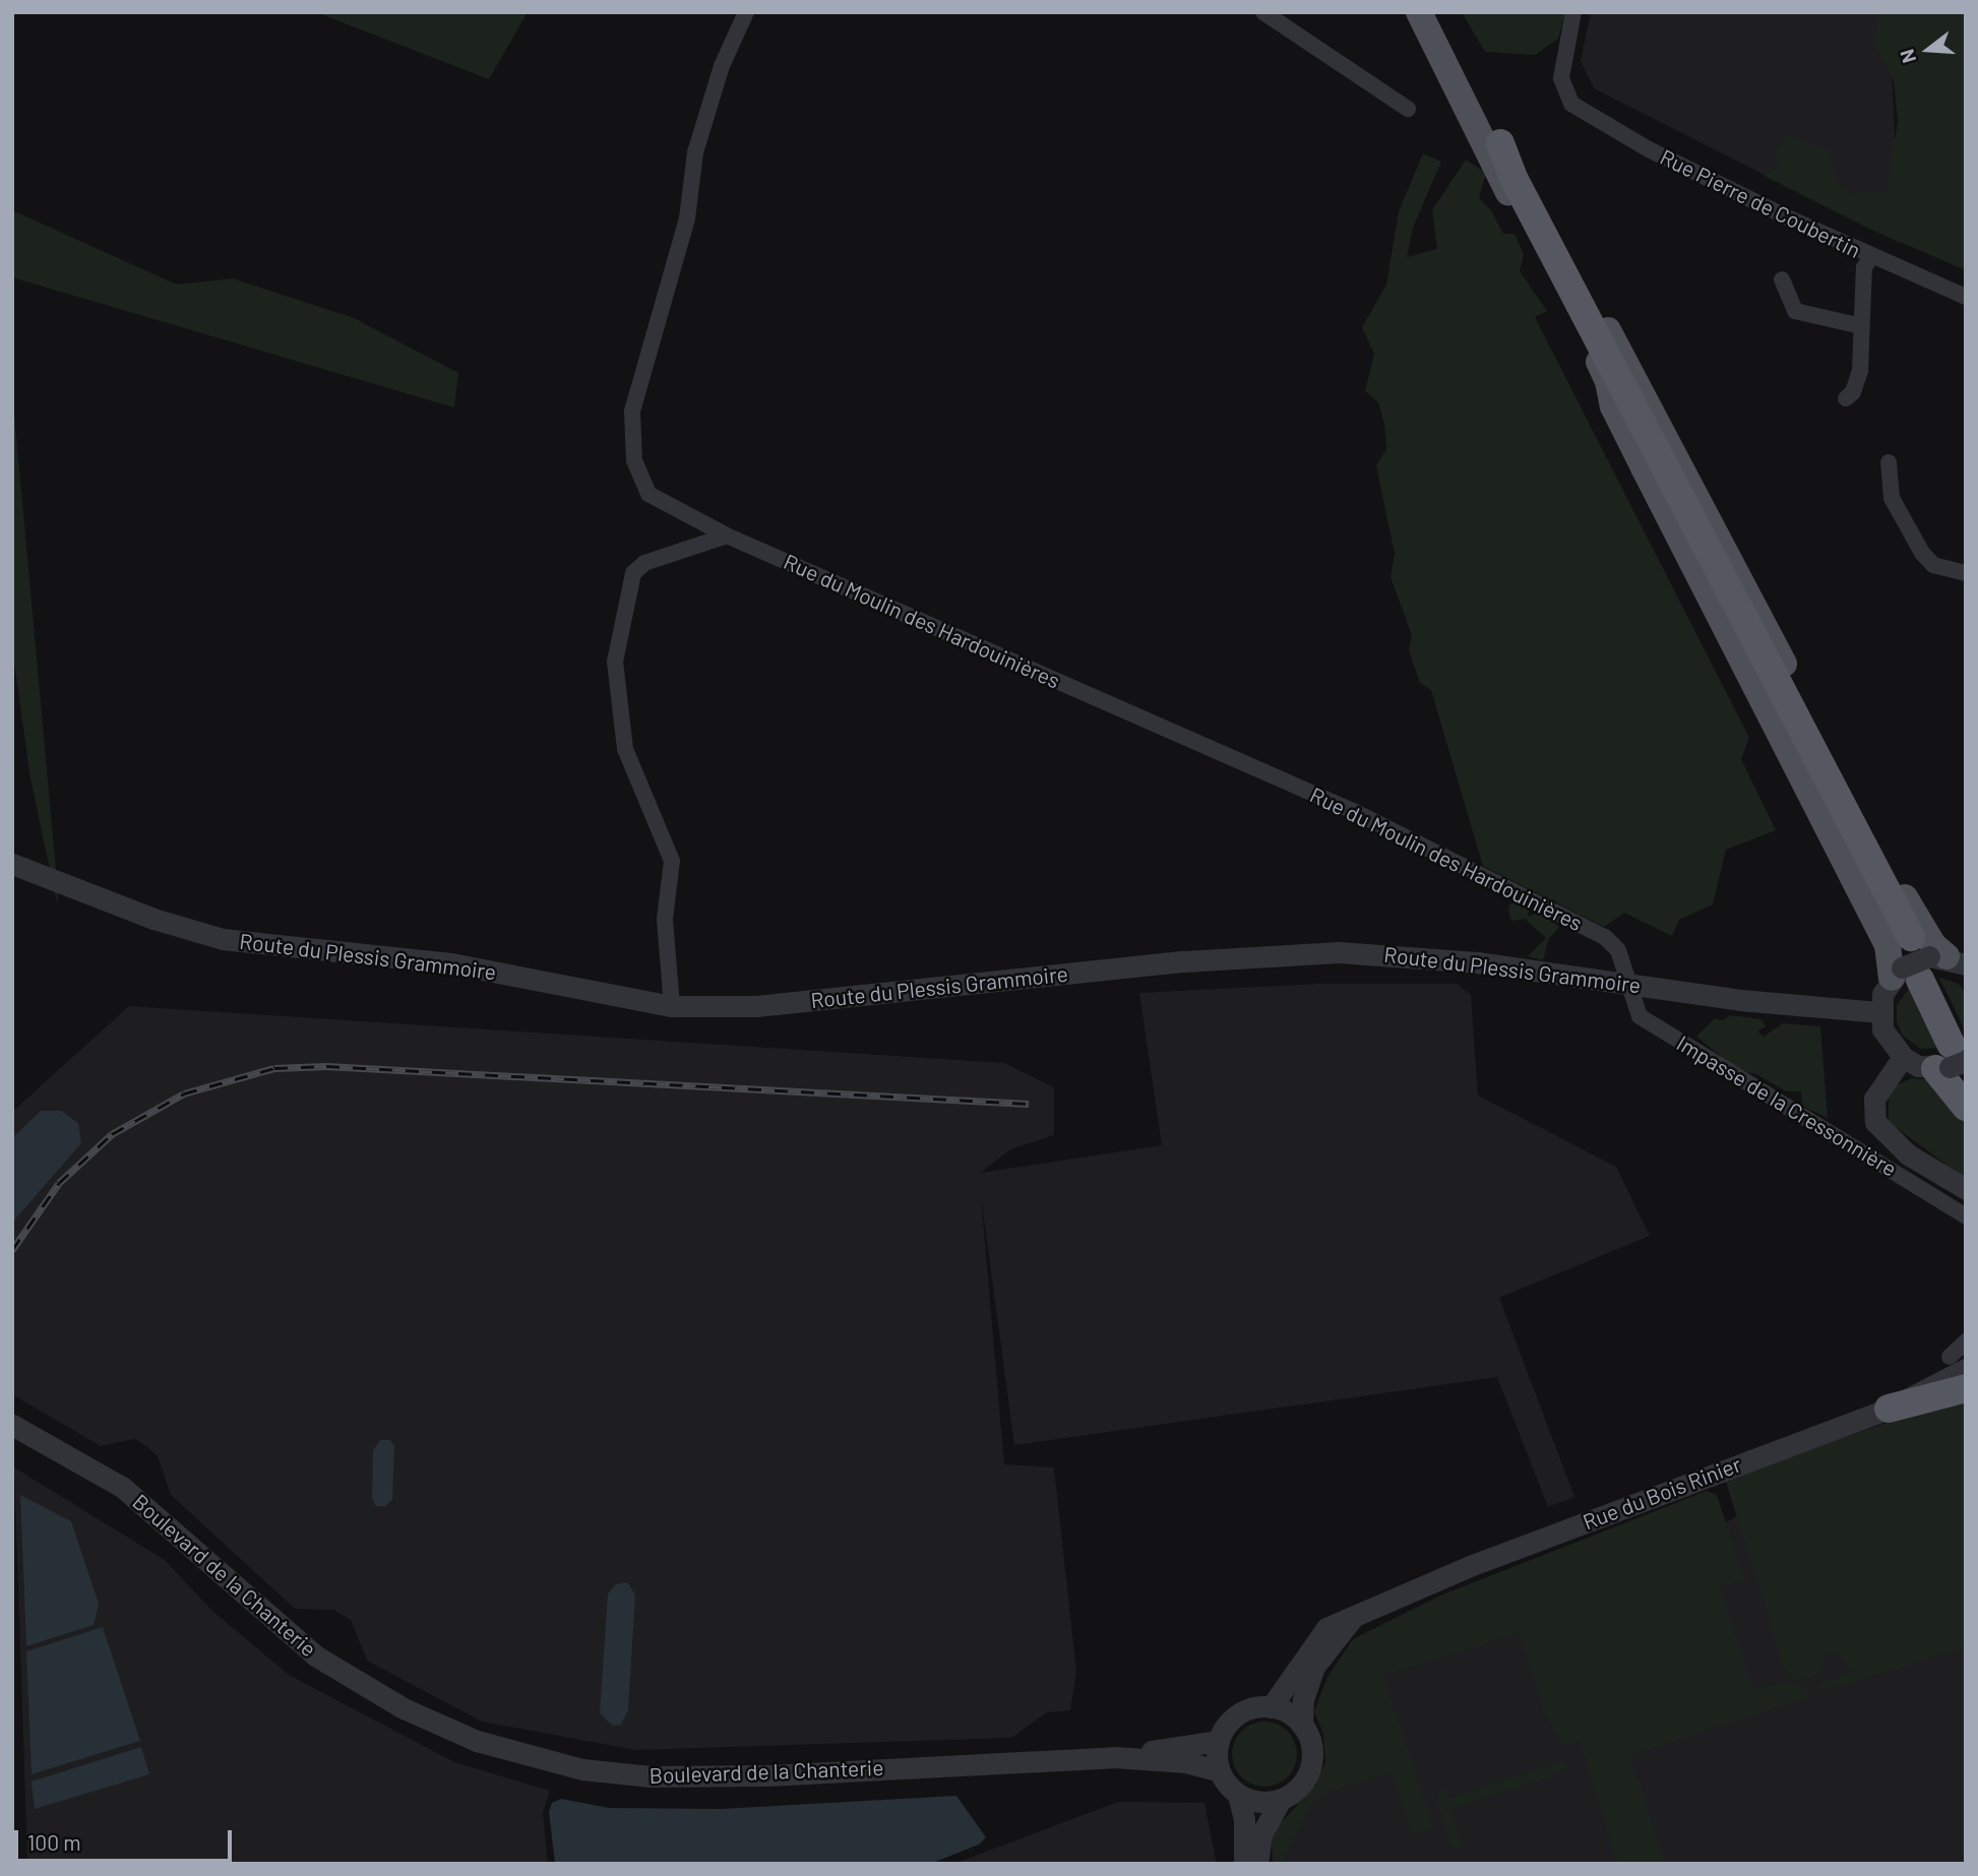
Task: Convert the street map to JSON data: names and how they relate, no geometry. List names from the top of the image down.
{
  "streets": {
    "street": [
      "Rue Pierre de Coubertin",
      "Rue du Moulin des Hardouinières",
      "Route du Plessis Grammoire",
      "Impasse de la Cressonnière",
      "Rue du Bois Rinier",
      "Boulevard de la Chanterie"
    ]
  },
  "crossings": [
    ["Rue du Moulin des Hardouinières", "Route du Plessis Grammoire"],
    ["Rue du Moulin des Hardouinières", "Impasse de la Cressonnière"],
    ["Route du Plessis Grammoire", "Impasse de la Cressonnière"],
    ["Rue du Bois Rinier", "Boulevard de la Chanterie"]
  ],
  "scale_bar": "100 m",
  "north": "left"
}
